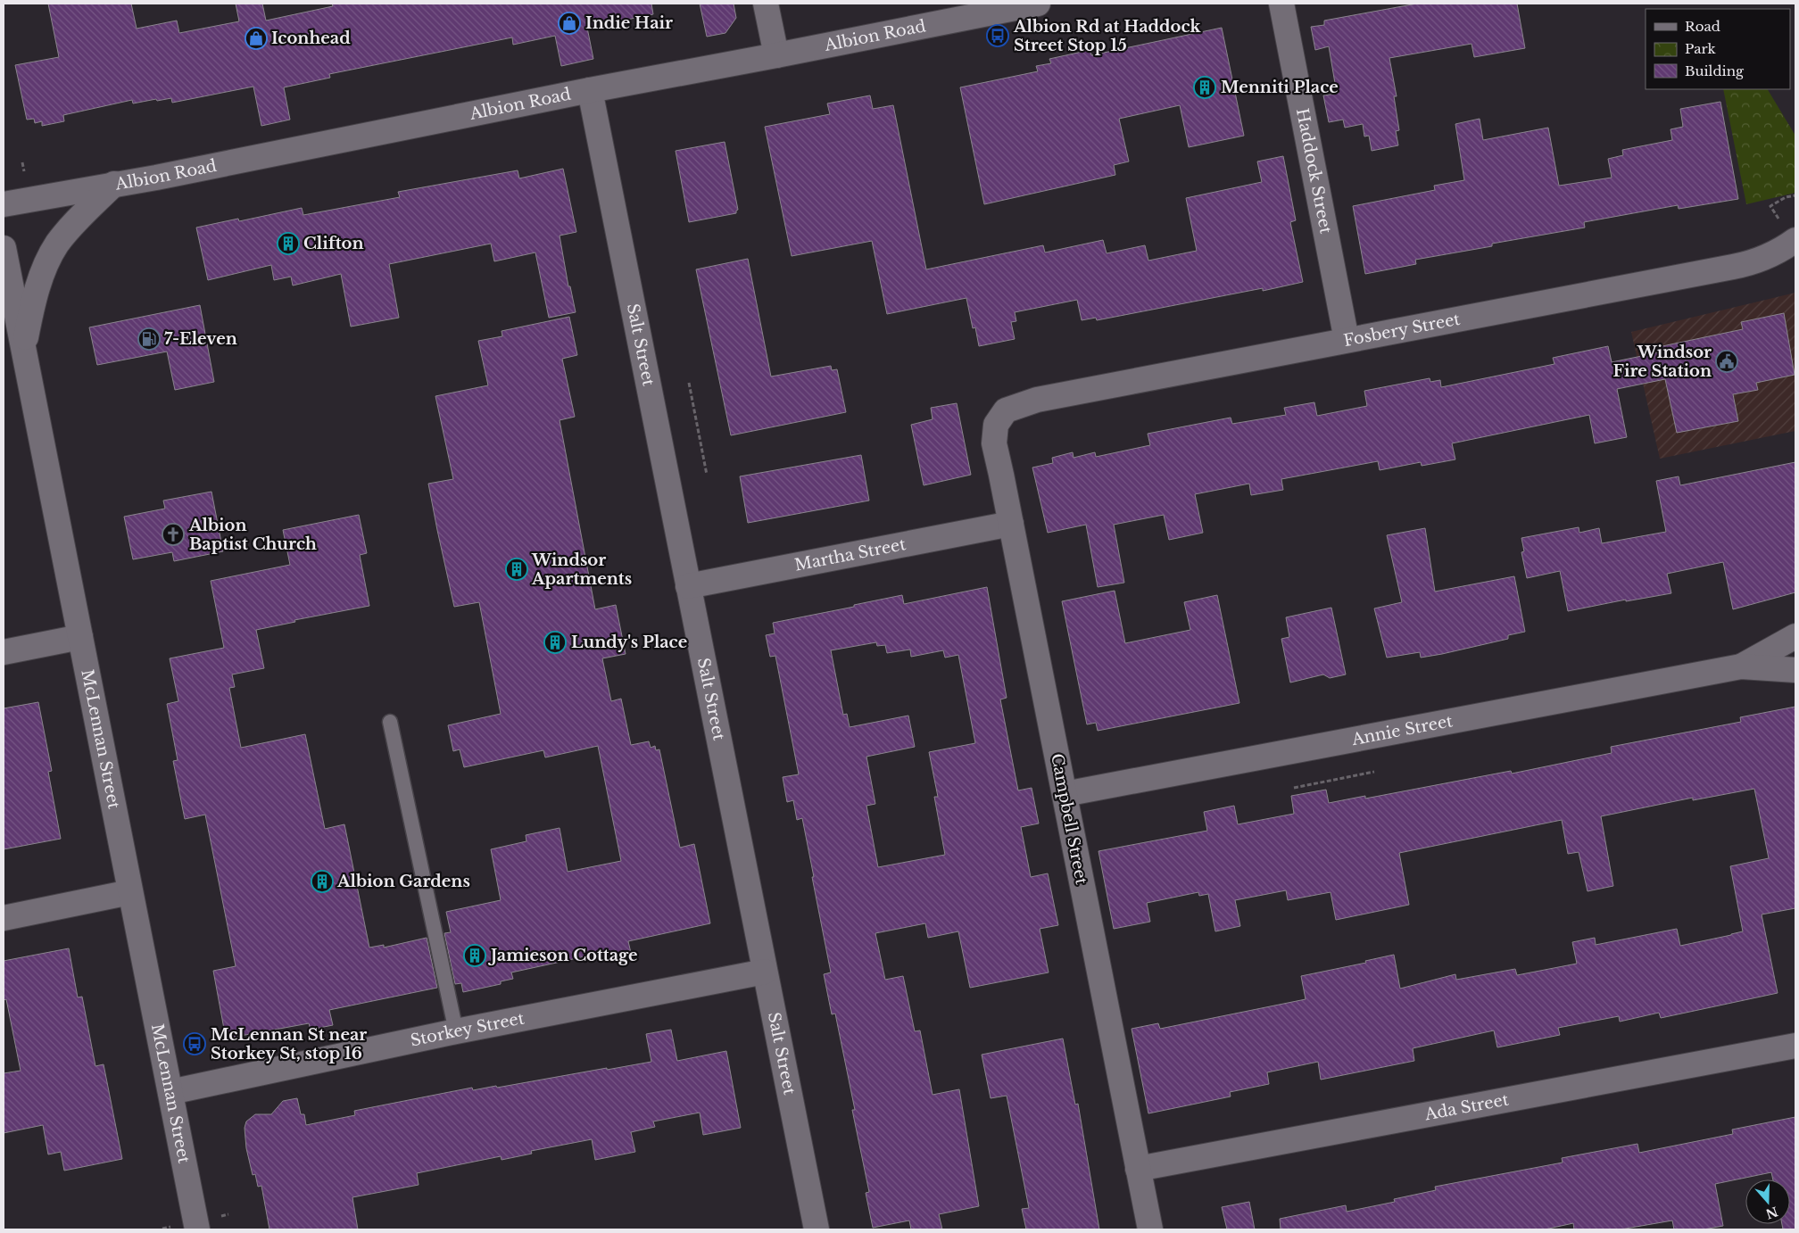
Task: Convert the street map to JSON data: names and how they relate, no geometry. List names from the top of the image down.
{
  "streets": {
    "street": [
      "Albion Road",
      "Haddock Street",
      "Fosbery Street",
      "Salt Street",
      "Martha Street",
      "Annie Street",
      "McLennan Street",
      "Campbell Street",
      "Storkey Street",
      "Ada Street"
    ]
  },
  "crossings": [
    ["Albion Road", "Salt Street"],
    ["Haddock Street", "Fosbery Street"],
    ["Fosbery Street", "Campbell Street"],
    ["Salt Street", "Martha Street"],
    ["Salt Street", "Storkey Street"],
    ["Martha Street", "Campbell Street"],
    ["Annie Street", "Campbell Street"],
    ["McLennan Street", "Storkey Street"],
    ["Campbell Street", "Ada Street"]
  ],
  "places": {
    "shop": ["Indie Hair", "Iconhead"],
    "bus stop": ["Albion Rd at Haddock Street Stop 15", "McLennan St near Storkey St, stop 16"],
    "building": [
      "Menniti Place",
      "Clifton",
      "Windsor Apartments",
      "Lundy's Place",
      "Albion Gardens",
      "Jamieson Cottage"
    ],
    "fuel station": ["7-Eleven"],
    "public building": ["Windsor Fire Station"],
    "church": ["Albion Baptist Church"]
  },
  "legend": ["Road", "Park", "Building"],
  "north": "bottom"
}
